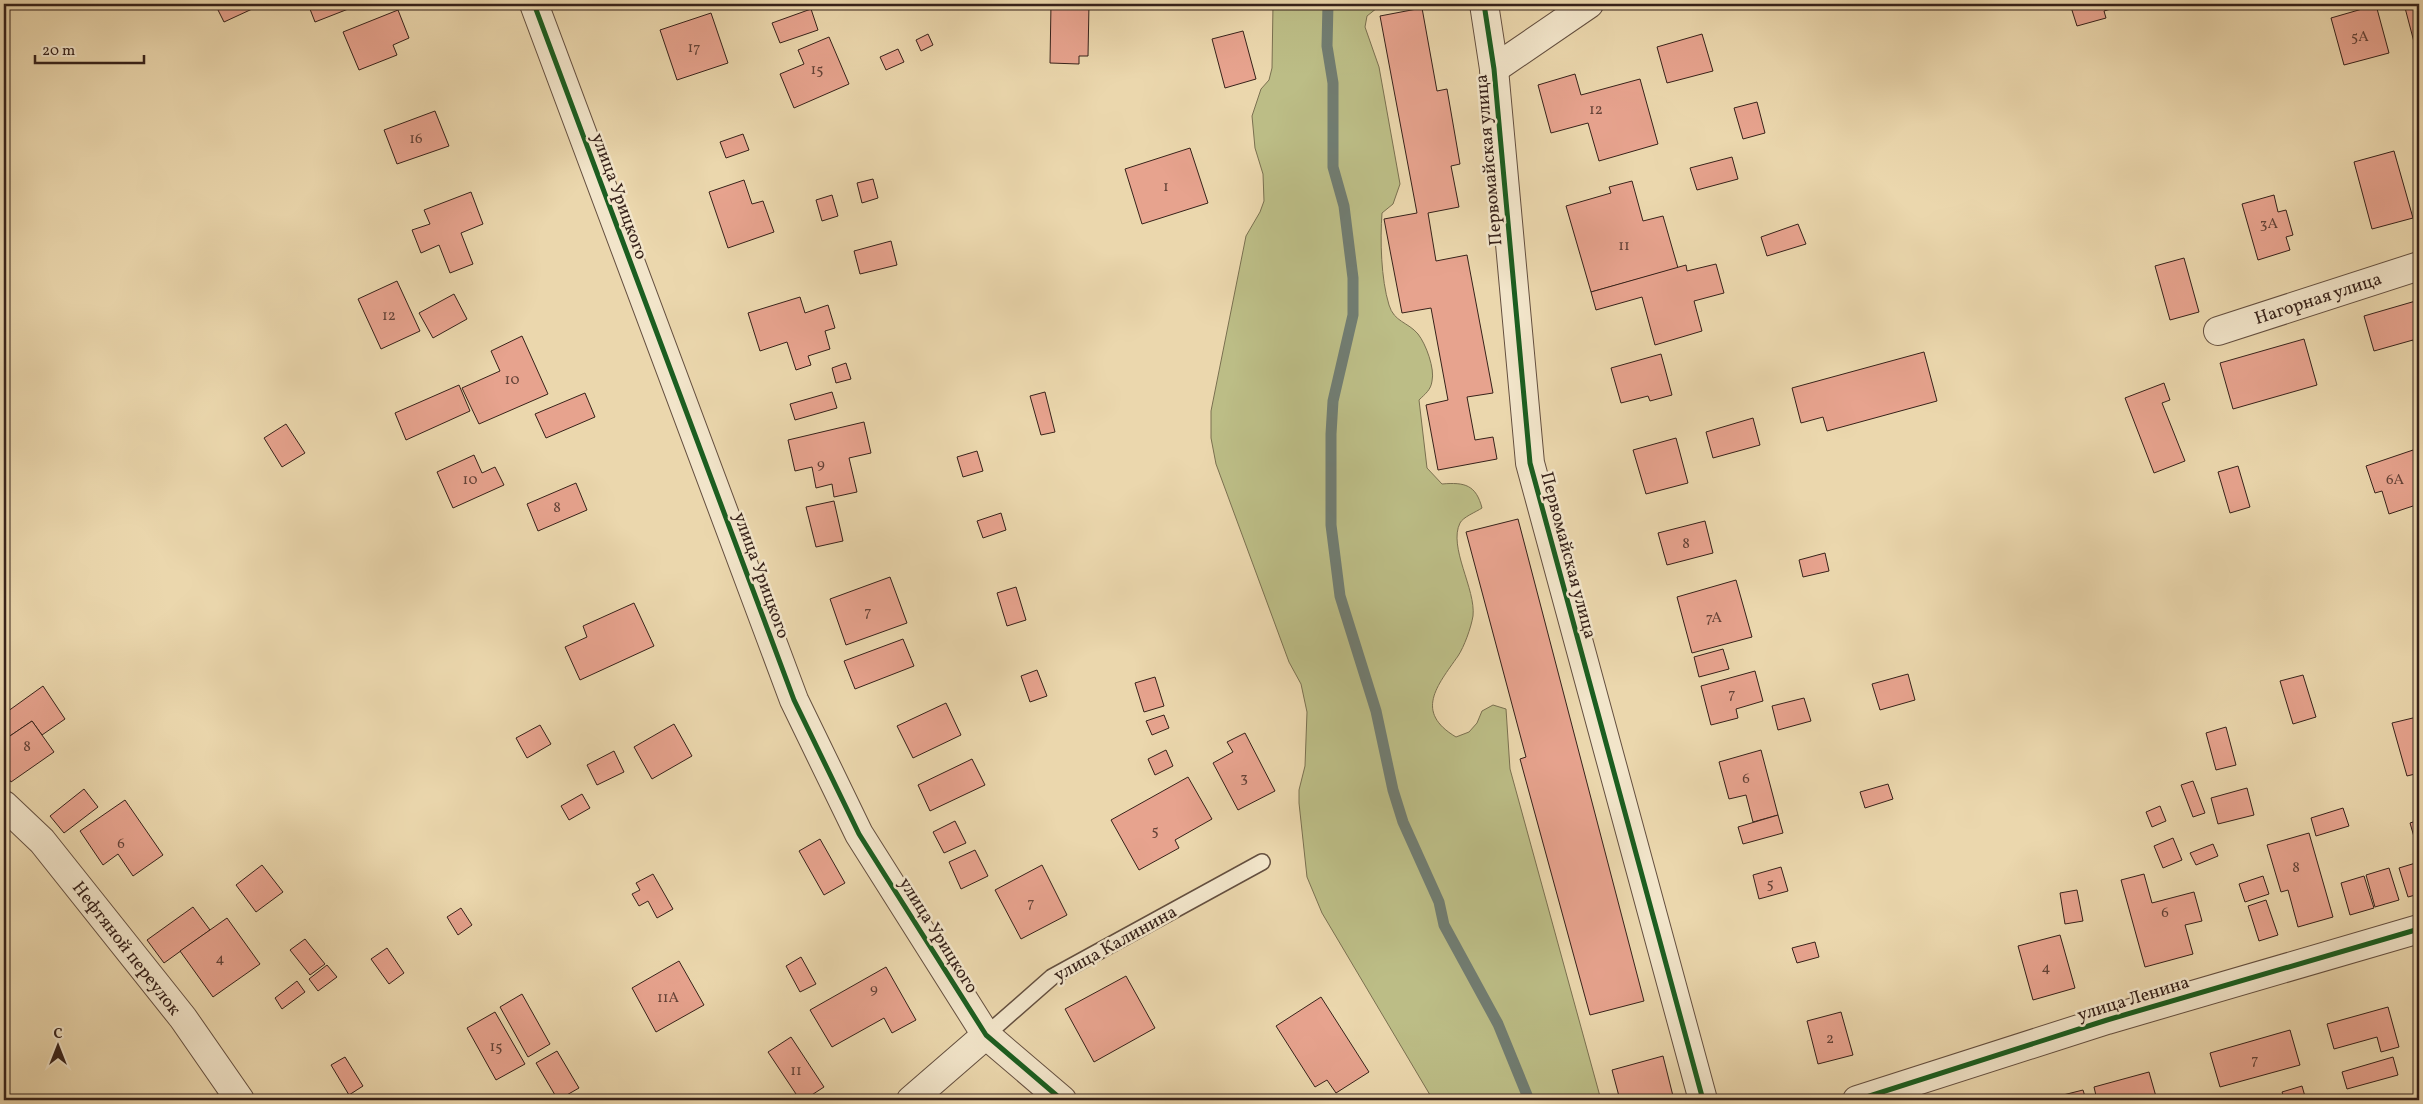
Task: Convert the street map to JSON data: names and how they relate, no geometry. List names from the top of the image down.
{
  "streets": {
    "street": [
      "Первомайская улица",
      "улица Урицкого",
      "Нагорная улица",
      "улица Калинина",
      "Нефтяной переулок",
      "улица Ленина"
    ]
  },
  "crossings": [
    ["улица Урицкого", "улица Калинина"]
  ],
  "house_numbers": [
    "5А",
    "17",
    "15",
    "12",
    "16",
    "1",
    "3А",
    "11",
    "12",
    "10",
    "9",
    "10",
    "6А",
    "8",
    "8",
    "7",
    "7А",
    "7",
    "8",
    "3",
    "6",
    "5",
    "6",
    "8",
    "5",
    "7",
    "6",
    "4",
    "4",
    "9",
    "11А",
    "2",
    "15",
    "7",
    "11"
  ],
  "scale_bar": "20 m",
  "north": "top"
}
